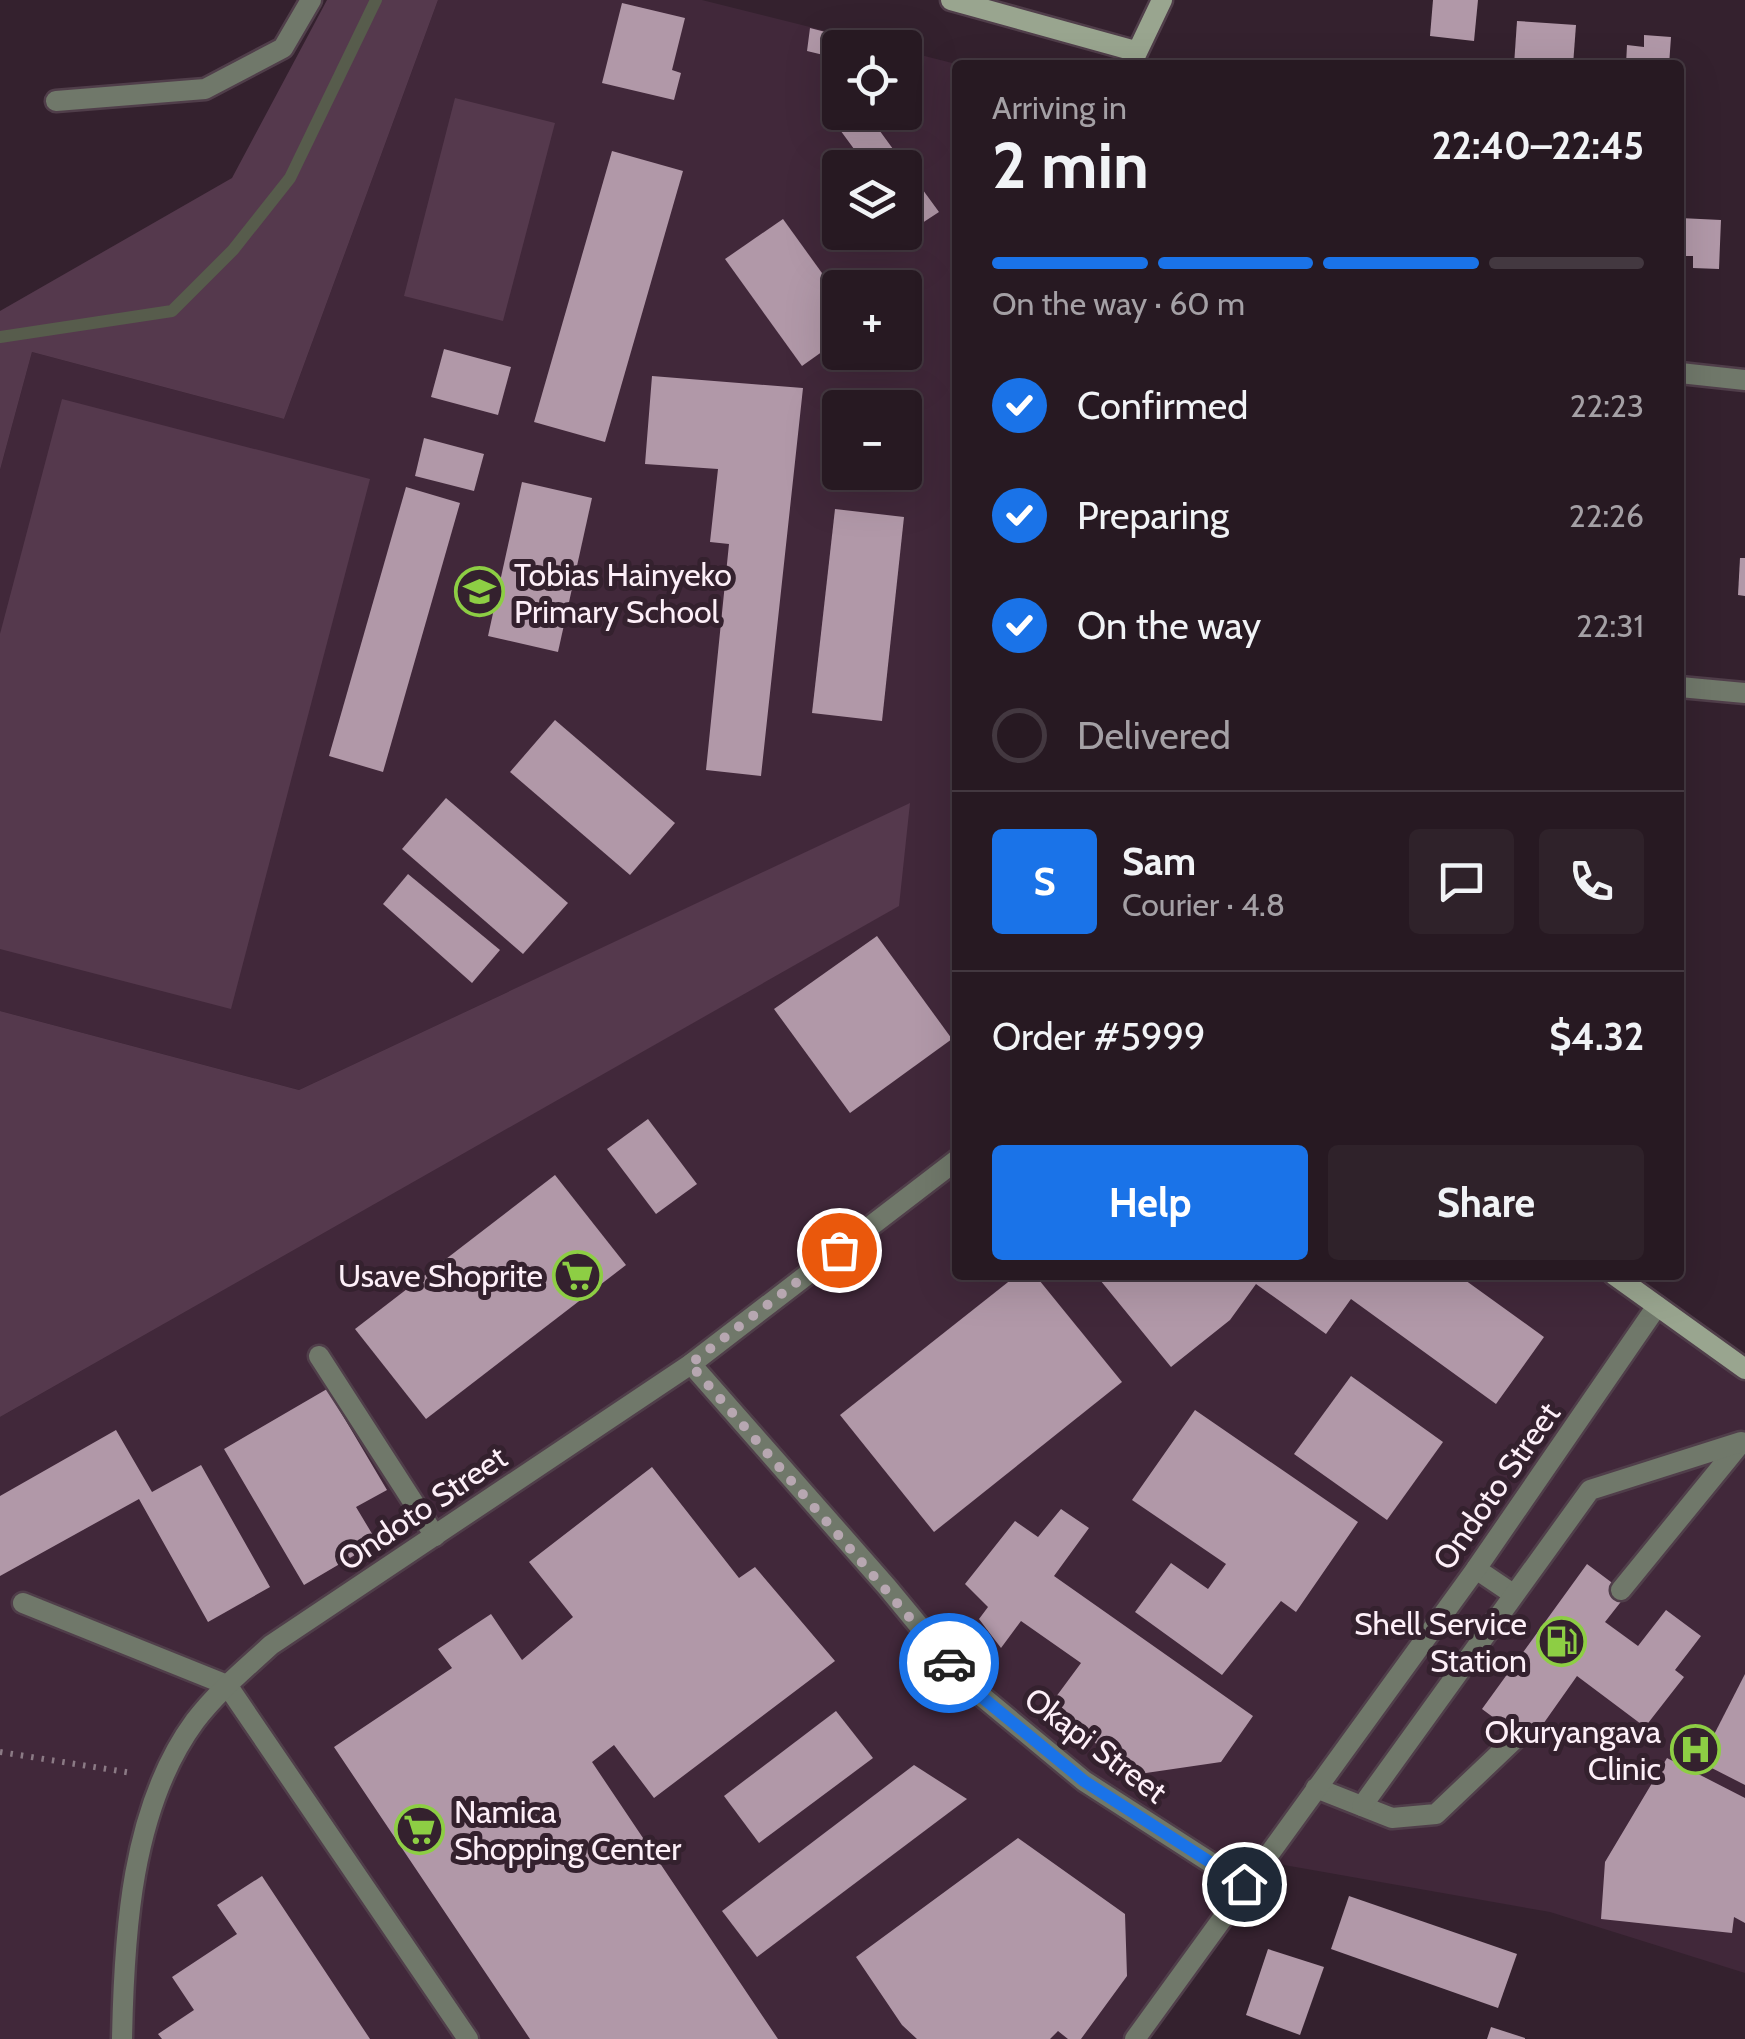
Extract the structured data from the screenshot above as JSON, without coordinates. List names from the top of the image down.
{
  "streets": {
    "street": ["Ondoto Street", "Okapi Street"]
  },
  "crossings": [
    ["Ondoto Street", "Okapi Street"]
  ],
  "places": {
    "school or university": ["Tobias Hainyeko Primary School"],
    "supermarket": ["Usave Shoprite", "Namica Shopping Center"],
    "fuel station": ["Shell Service Station"],
    "hospital": ["Okuryangava Clinic"]
  },
  "page": {
    "map_buttons": ["+", "−"],
    "heading": ["2 min", "Arriving in", "22:40–22:45"],
    "panel": [
      "Sam",
      "Courier · 4.8",
      "Order #5999",
      "$4.32"
    ],
    "bar": "On the way · 60 m",
    "list": [
      ["Confirmed", "22:23"],
      ["Preparing", "22:26"],
      ["On the way", "22:31"],
      "Delivered"
    ],
    "round": "S",
    "buttons": ["Help", "Share"]
  }
}
